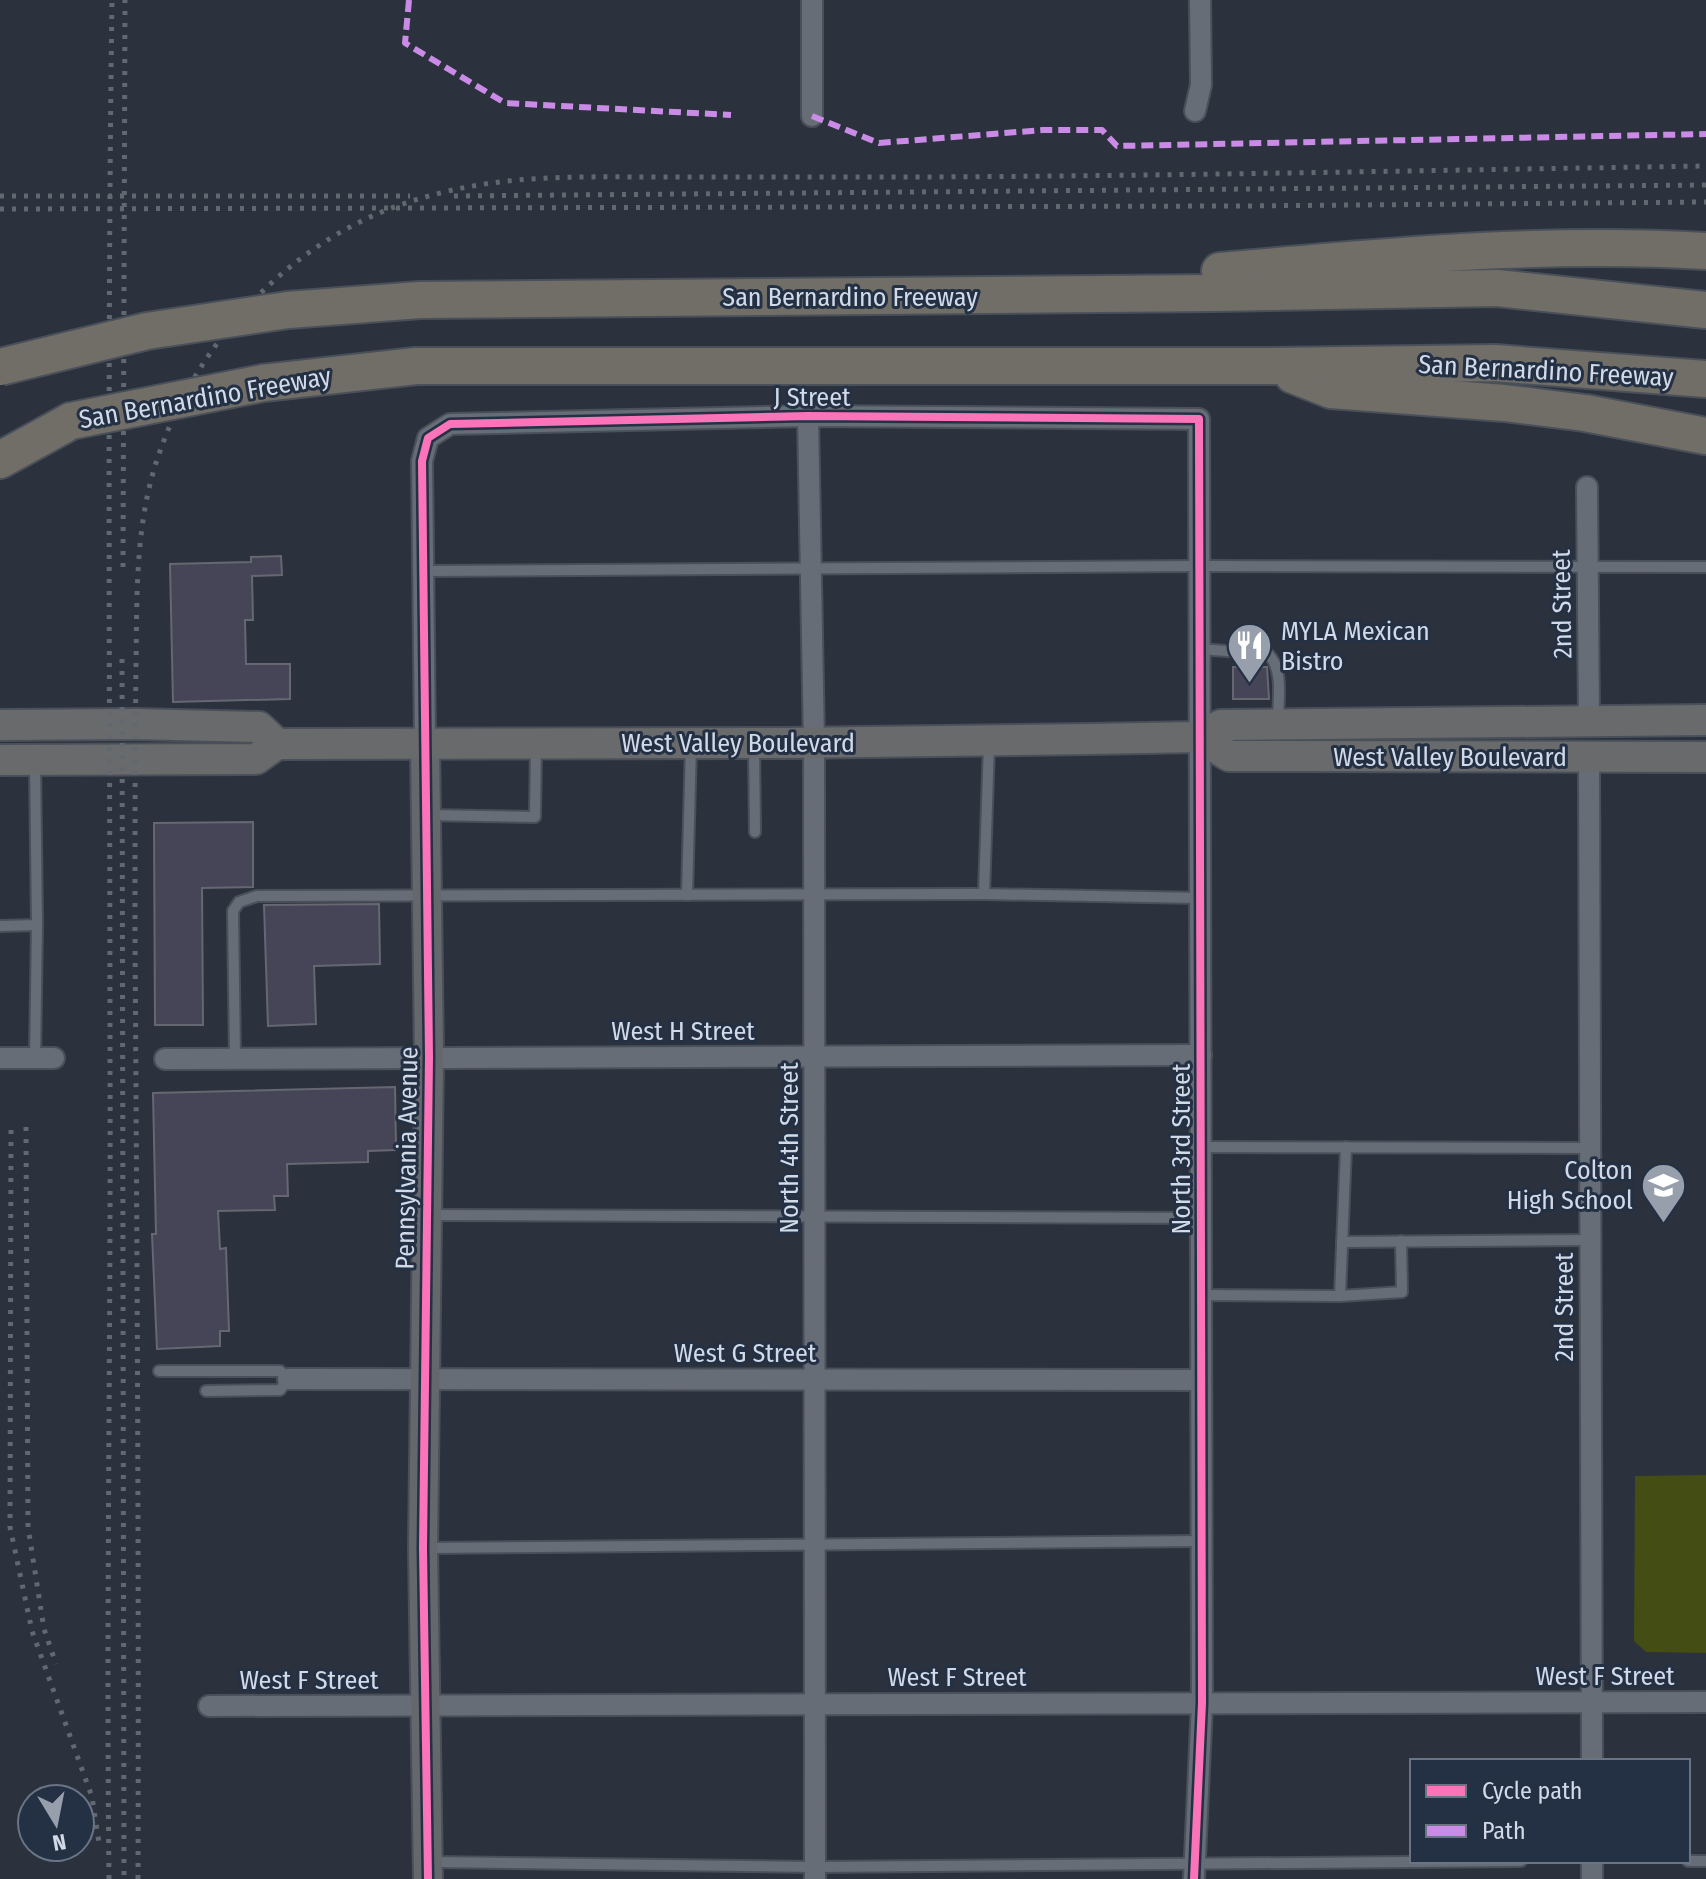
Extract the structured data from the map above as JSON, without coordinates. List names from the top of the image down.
{
  "streets": {
    "highway": ["San Bernardino Freeway"],
    "main road": ["West Valley Boulevard"],
    "street": [
      "J Street",
      "2nd Street",
      "West H Street",
      "North 4th Street",
      "North 3rd Street",
      "Pennsylvania Avenue",
      "West G Street",
      "West F Street"
    ]
  },
  "crossings": [
    ["J Street", "North 4th Street"],
    ["J Street", "North 3rd Street"],
    ["J Street", "Pennsylvania Avenue"],
    ["2nd Street", "West Valley Boulevard"],
    ["2nd Street", "West F Street"],
    ["West Valley Boulevard", "North 4th Street"],
    ["West Valley Boulevard", "North 3rd Street"],
    ["West Valley Boulevard", "Pennsylvania Avenue"],
    ["West H Street", "North 4th Street"],
    ["West H Street", "North 3rd Street"],
    ["West H Street", "Pennsylvania Avenue"],
    ["North 4th Street", "West G Street"],
    ["North 4th Street", "West F Street"],
    ["North 3rd Street", "West G Street"],
    ["North 3rd Street", "West F Street"],
    ["Pennsylvania Avenue", "West G Street"],
    ["Pennsylvania Avenue", "West F Street"]
  ],
  "places": {
    "restaurant": ["MYLA Mexican Bistro"],
    "school or university": ["Colton High School"]
  },
  "legend": ["Cycle path", "Path"],
  "north": "bottom"
}
